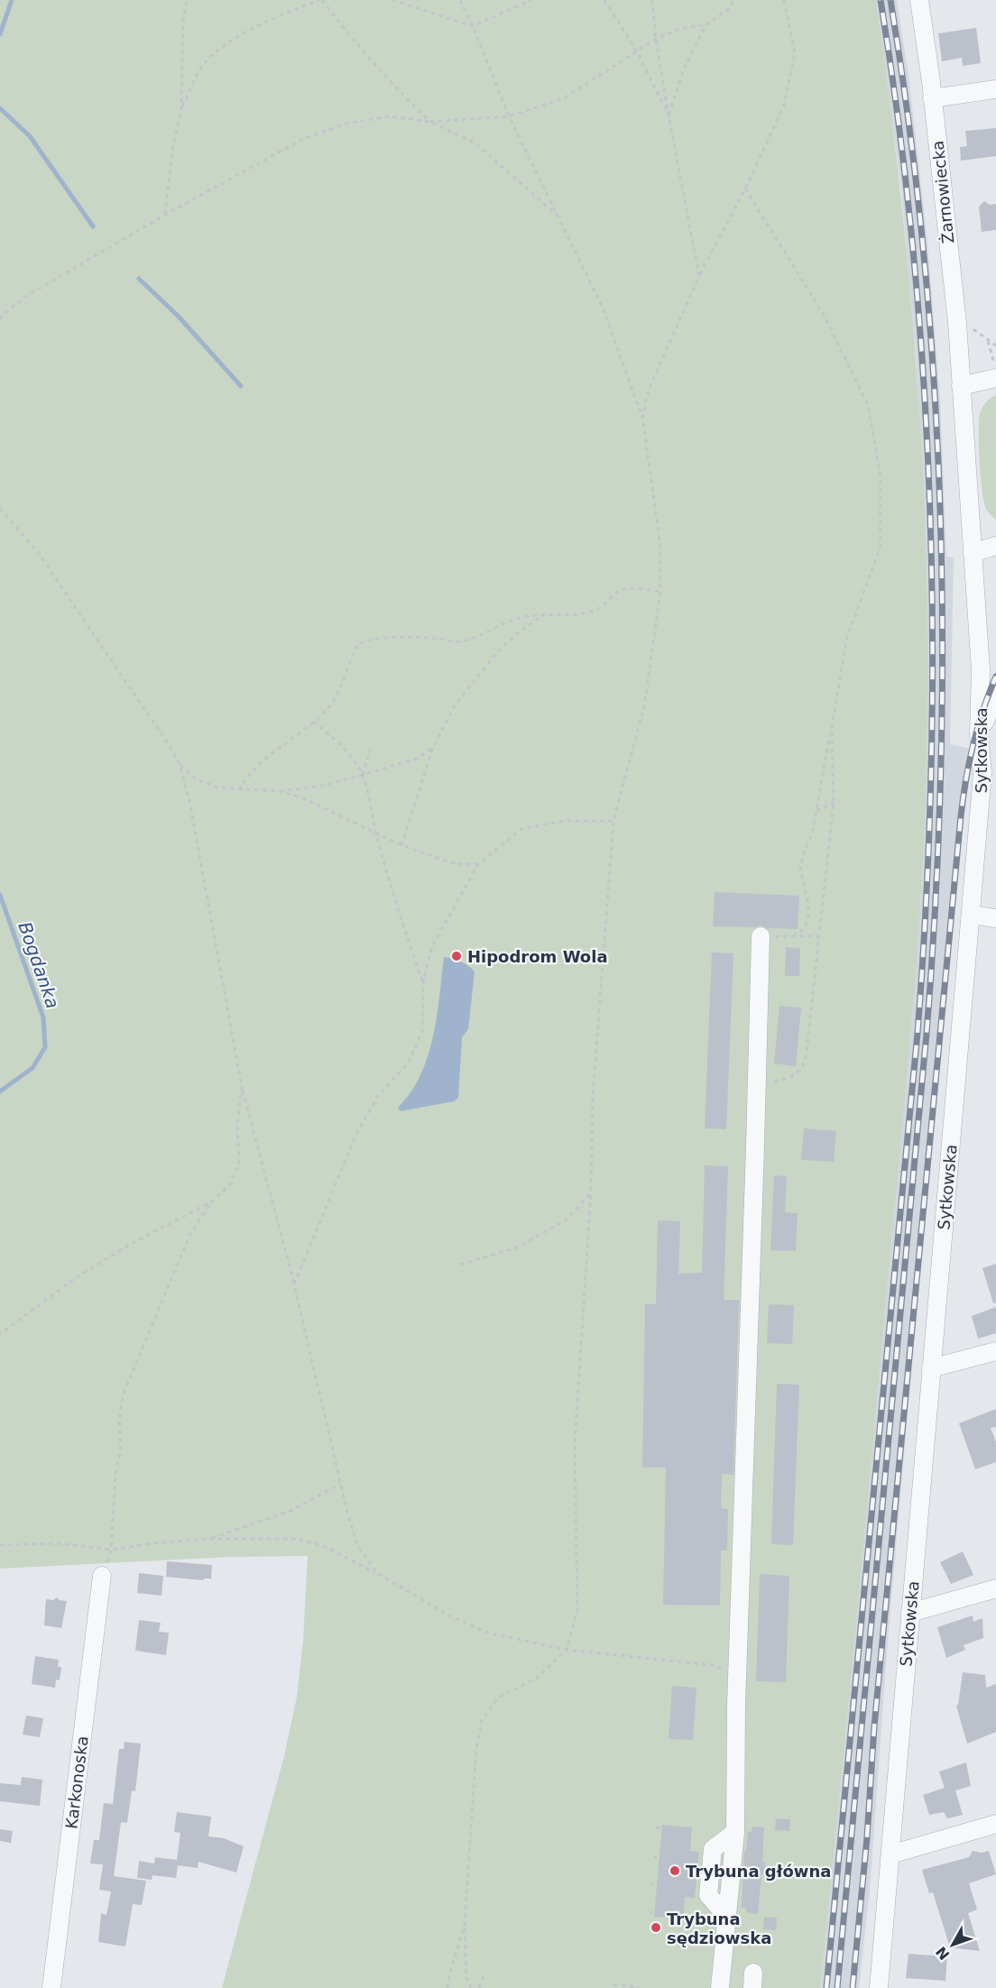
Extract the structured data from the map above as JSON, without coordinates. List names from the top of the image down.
{
  "streets": {
    "street": ["Żarnowiecka", "Sytkowska", "Karkonoska"]
  },
  "crossings": [
    ["Żarnowiecka", "Sytkowska"]
  ],
  "water": ["Bogdanka"],
  "places": ["Hipodrom Wola", "Trybuna główna", "Trybuna sędziowska"],
  "north": "bottom left"
}
